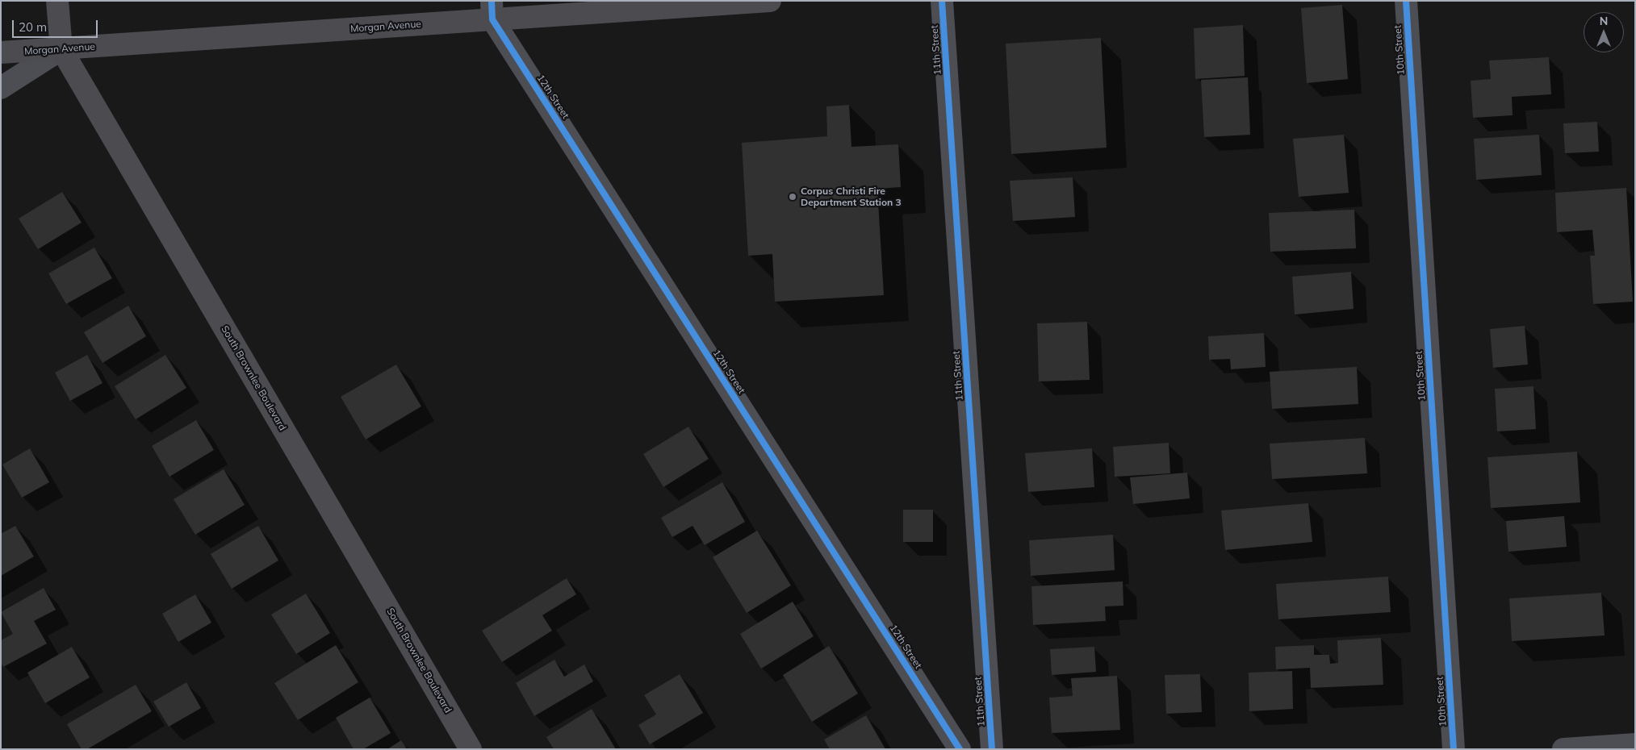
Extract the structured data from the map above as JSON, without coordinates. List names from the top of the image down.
{
  "streets": {
    "main road": ["Morgan Avenue", "South Brownlee Boulevard"],
    "street": ["11th Street", "10th Street", "12th Street"]
  },
  "crossings": [
    ["Morgan Avenue", "12th Street"],
    ["Morgan Avenue", "South Brownlee Boulevard"]
  ],
  "places": ["Corpus Christi Fire Department Station 3"],
  "scale_bar": "20 m",
  "north": "top"
}
